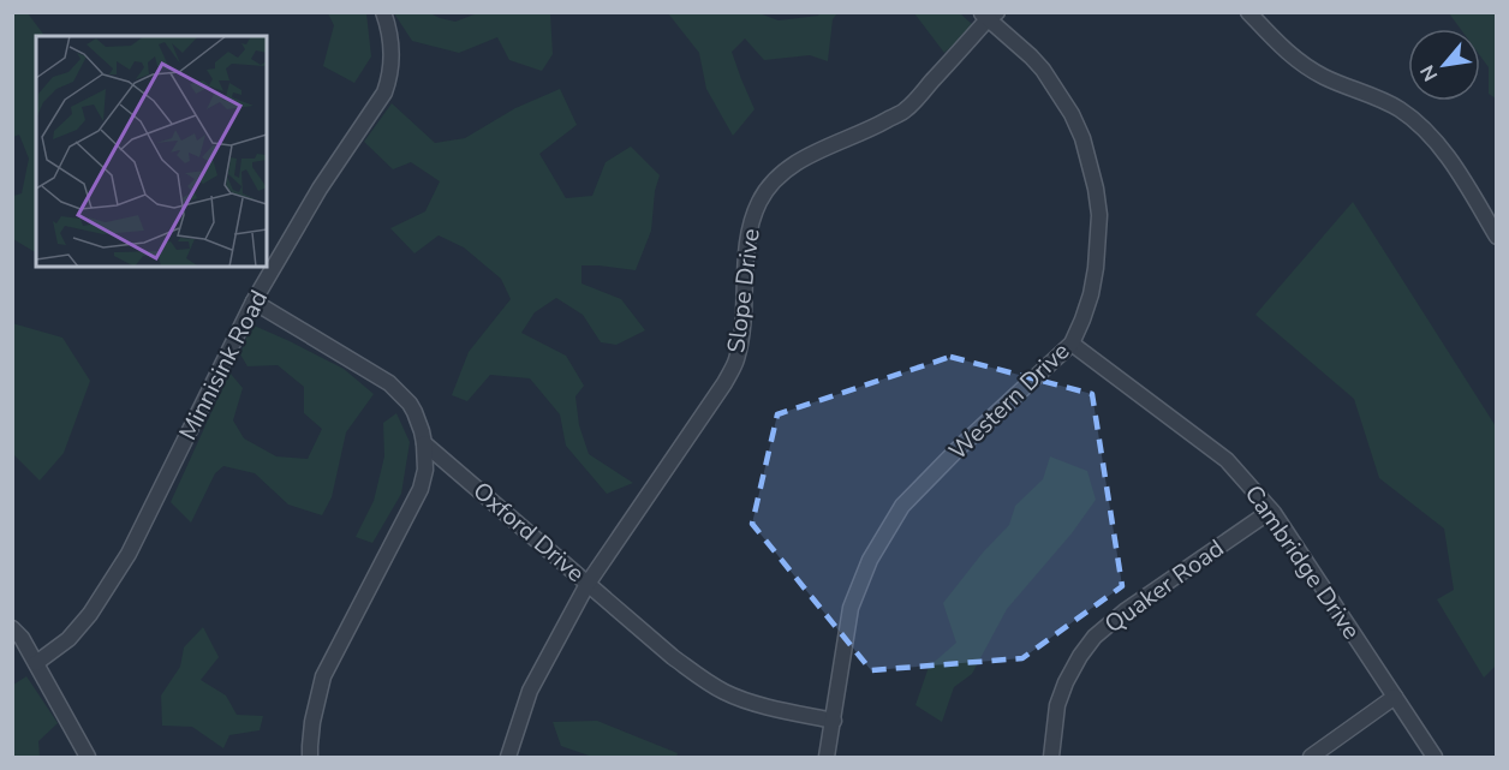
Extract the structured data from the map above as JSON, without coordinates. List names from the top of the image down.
{
  "streets": {
    "street": [
      "Slope Drive",
      "Minnisink Road",
      "Western Drive",
      "Oxford Drive",
      "Cambridge Drive",
      "Quaker Road"
    ]
  },
  "crossings": [
    ["Slope Drive", "Western Drive"],
    ["Slope Drive", "Oxford Drive"],
    ["Minnisink Road", "Oxford Drive"],
    ["Western Drive", "Oxford Drive"],
    ["Western Drive", "Cambridge Drive"],
    ["Cambridge Drive", "Quaker Road"]
  ],
  "north": "bottom left"
}
